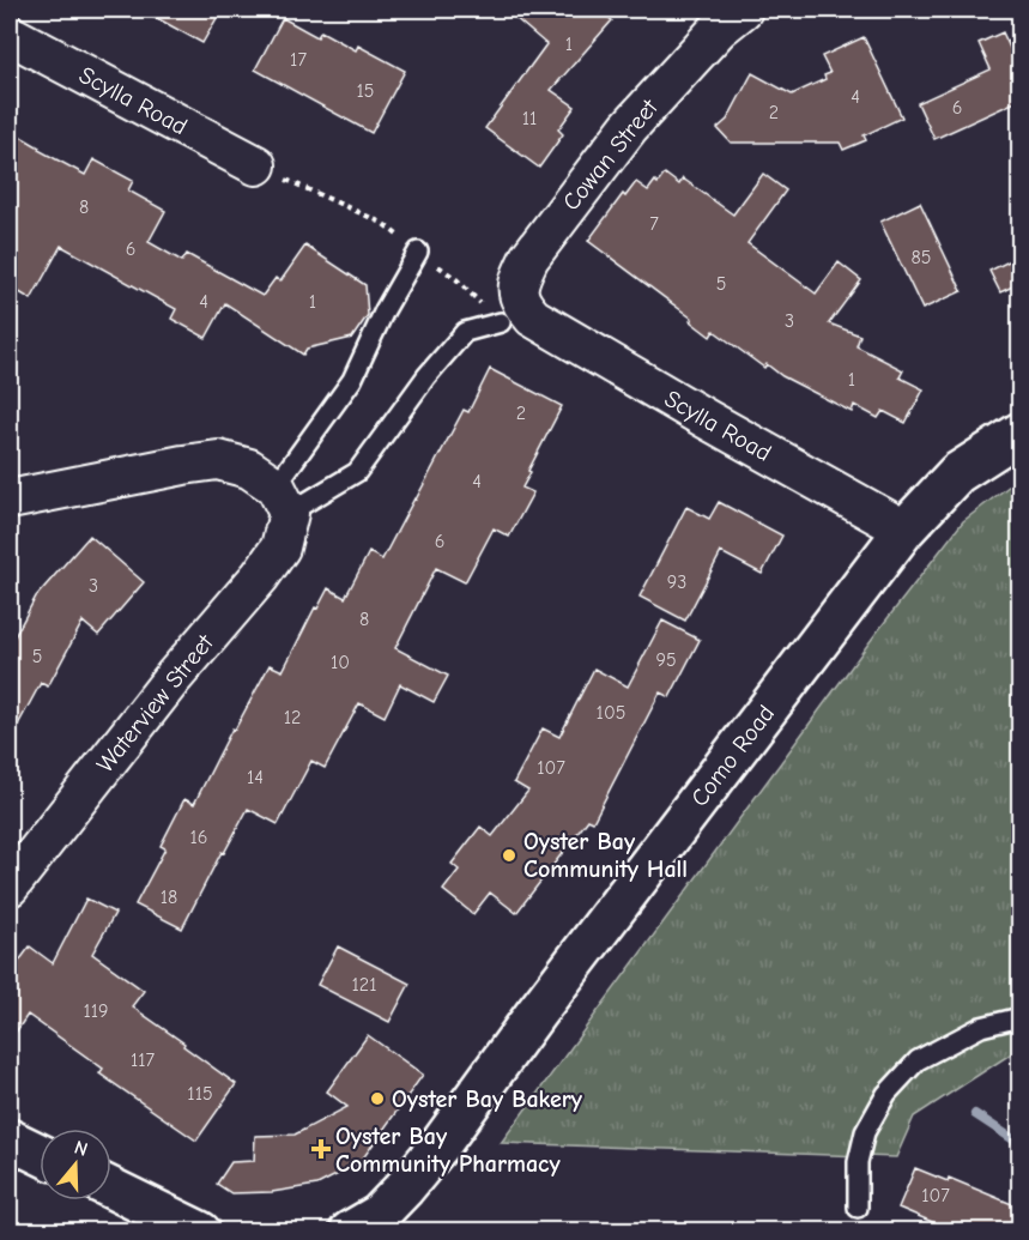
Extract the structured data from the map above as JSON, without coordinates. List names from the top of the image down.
{
  "streets": {
    "street": [
      "Scylla Road",
      "Cowan Street",
      "Waterview Street",
      "Como Road"
    ]
  },
  "crossings": [
    ["Scylla Road", "Cowan Street"],
    ["Scylla Road", "Como Road"]
  ],
  "places": {
    "other": ["Oyster Bay Community Hall", "Oyster Bay Bakery"],
    "health": ["Oyster Bay Community Pharmacy"]
  },
  "house_numbers": [
    "1",
    "17",
    "15",
    "4",
    "6",
    "2",
    "11",
    "8",
    "7",
    "6",
    "85",
    "5",
    "4",
    "1",
    "3",
    "1",
    "2",
    "4",
    "6",
    "93",
    "3",
    "8",
    "5",
    "95",
    "10",
    "105",
    "12",
    "107",
    "14",
    "16",
    "18",
    "121",
    "119",
    "117",
    "115",
    "107"
  ],
  "north": "top"
}
